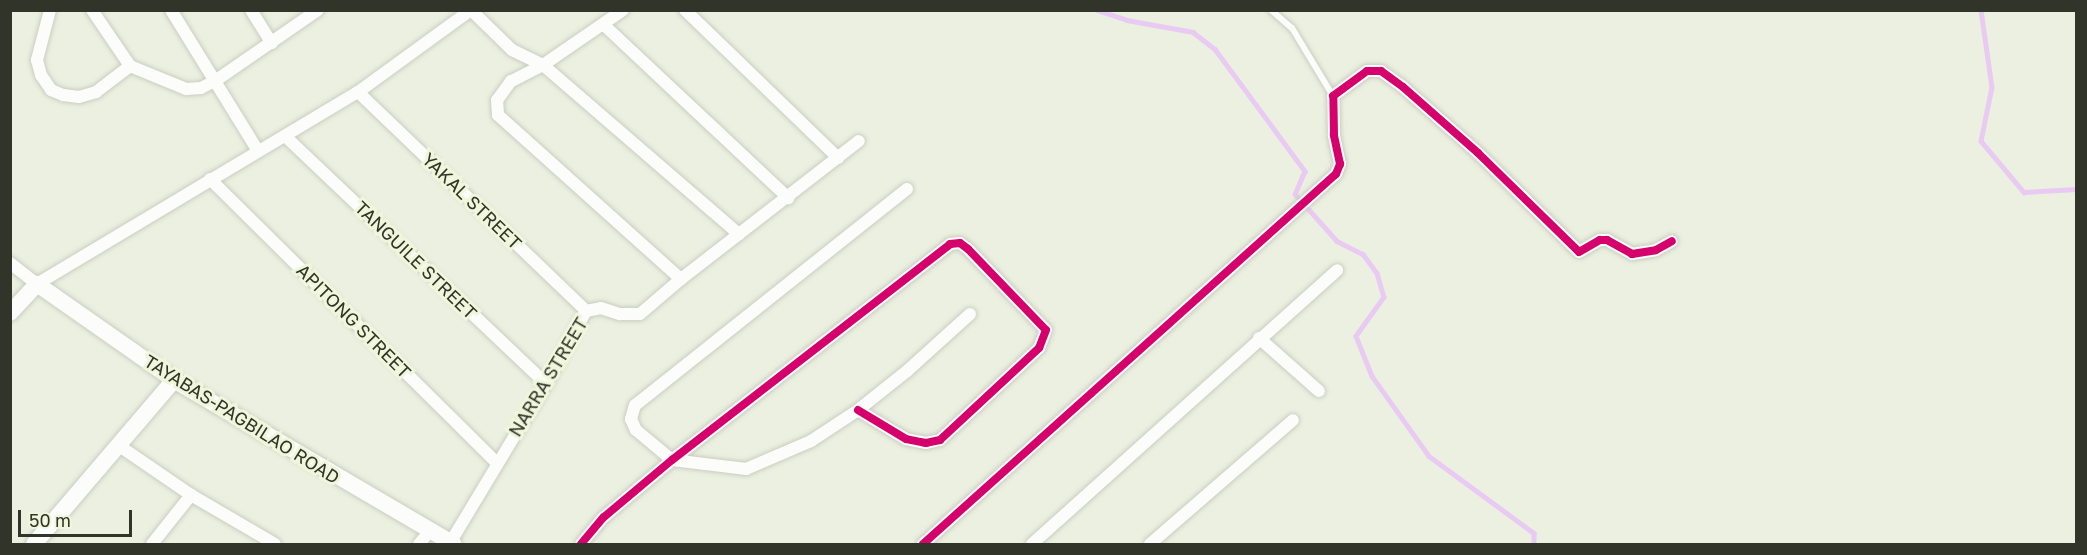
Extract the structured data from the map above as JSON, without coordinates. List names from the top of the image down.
{
  "streets": {
    "main road": ["TAYABAS-PAGBILAO ROAD"],
    "street": [
      "YAKAL STREET",
      "TANGUILE STREET",
      "APITONG STREET",
      "NARRA STREET"
    ]
  },
  "crossings": [
    ["YAKAL STREET", "NARRA STREET"],
    ["TANGUILE STREET", "NARRA STREET"],
    ["APITONG STREET", "NARRA STREET"],
    ["NARRA STREET", "TAYABAS-PAGBILAO ROAD"]
  ],
  "scale_bar": "50 m"
}
